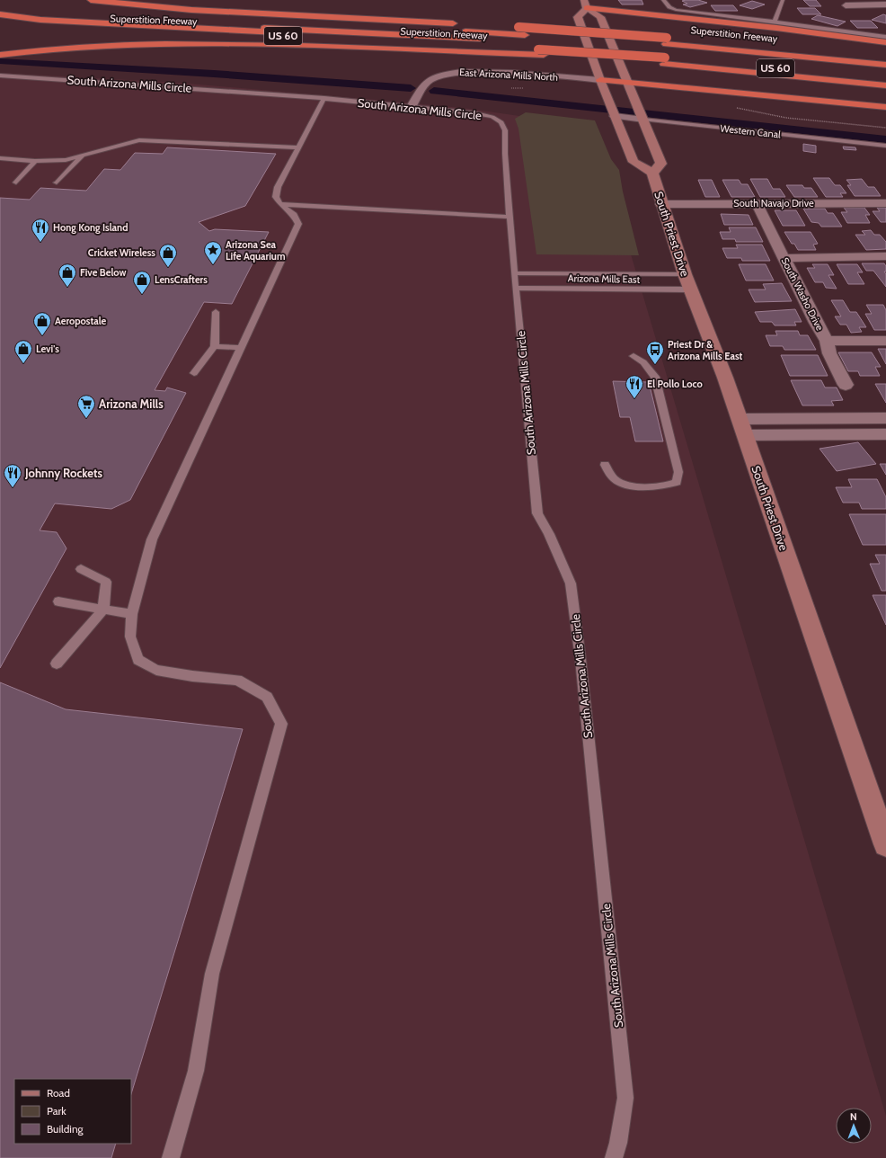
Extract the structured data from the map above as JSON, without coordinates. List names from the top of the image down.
{
  "streets": {
    "highway": ["Superstition Freeway", "US 60"],
    "main road": ["South Priest Drive"],
    "street": [
      "East Arizona Mills North",
      "Western Canal",
      "South Navajo Drive",
      "South Washo Drive"
    ],
    "lane": ["South Arizona Mills Circle", "Arizona Mills East"]
  },
  "crossings": [
    ["Superstition Freeway", "US 60"],
    ["East Arizona Mills North", "South Arizona Mills Circle"],
    ["South Arizona Mills Circle", "Arizona Mills East"],
    ["South Navajo Drive", "South Priest Drive"],
    ["South Navajo Drive", "South Washo Drive"],
    ["South Priest Drive", "Arizona Mills East"]
  ],
  "places": {
    "restaurant": ["Hong Kong Island", "El Pollo Loco", "Johnny Rockets"],
    "place": ["Arizona Sea Life Aquarium"],
    "shop": [
      "Cricket Wireless",
      "Five Below",
      "LensCrafters",
      "Aeropostale",
      "Levi's"
    ],
    "bus stop": ["Priest Dr & Arizona Mills East"],
    "supermarket": ["Arizona Mills"]
  },
  "legend": ["Road", "Park", "Building"],
  "north": "top"
}
